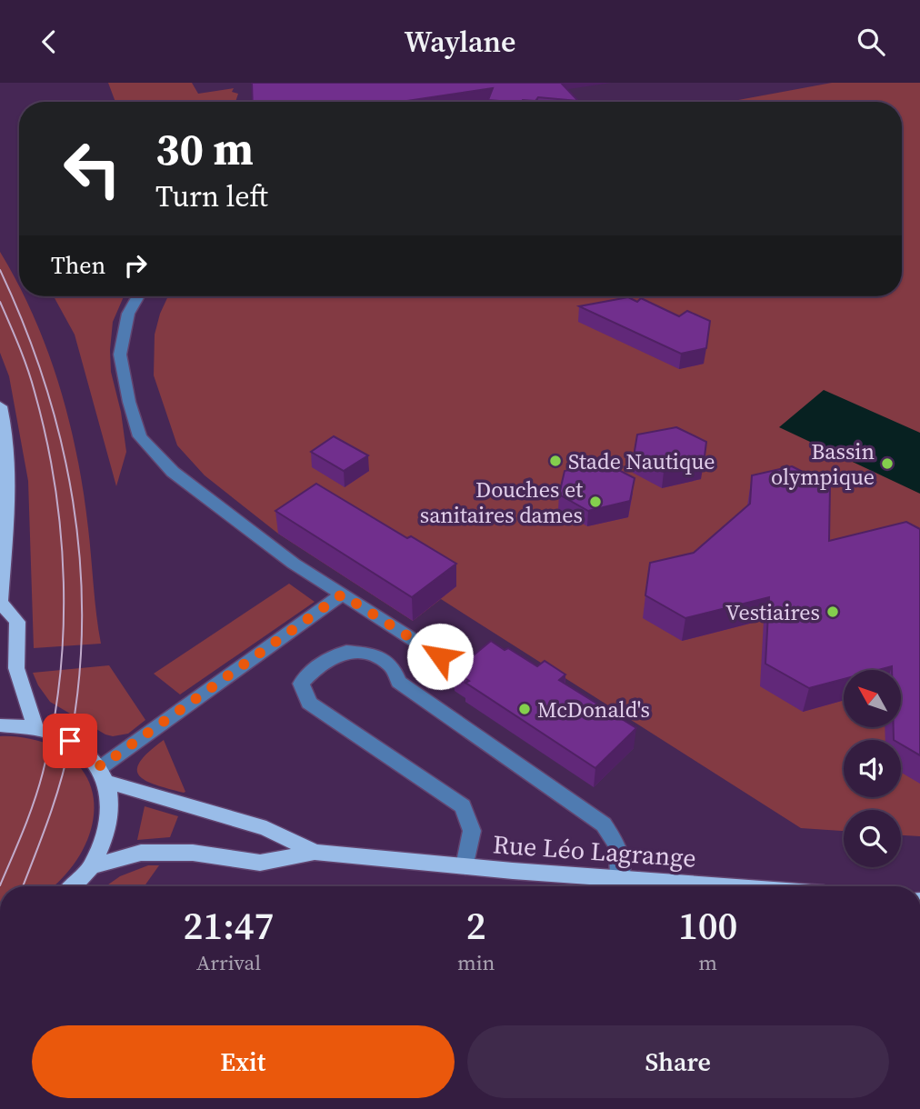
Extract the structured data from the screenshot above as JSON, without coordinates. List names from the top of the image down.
{
  "streets": {
    "main road": ["Rue Léo Lagrange"]
  },
  "places": [
    "Stade Nautique",
    "Bassin olympique",
    "Douches et sanitaires dames",
    "Vestiaires",
    "McDonald's"
  ],
  "north": "top left",
  "page": {
    "header": "Waylane",
    "turn": ["30 m", "Turn left"],
    "then": "Then",
    "eta": [
      "21:47",
      "Arrival",
      "2",
      "min",
      "100",
      "m"
    ],
    "buttons": ["Exit", "Share"]
  }
}
